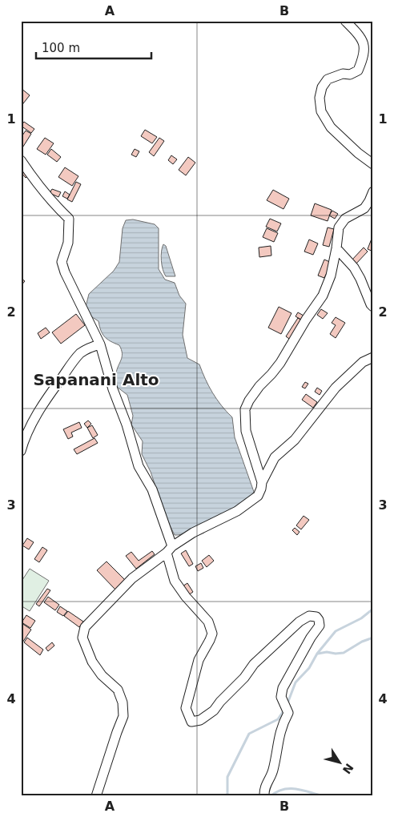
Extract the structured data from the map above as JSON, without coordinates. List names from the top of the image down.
{
  "districts": ["Sapanani Alto"],
  "scale_bar": "100 m",
  "north": "bottom right",
  "grid": {
    "columns": ["A", "B"],
    "rows": [
      "1",
      "2",
      "3",
      "4"
    ]
  }
}
